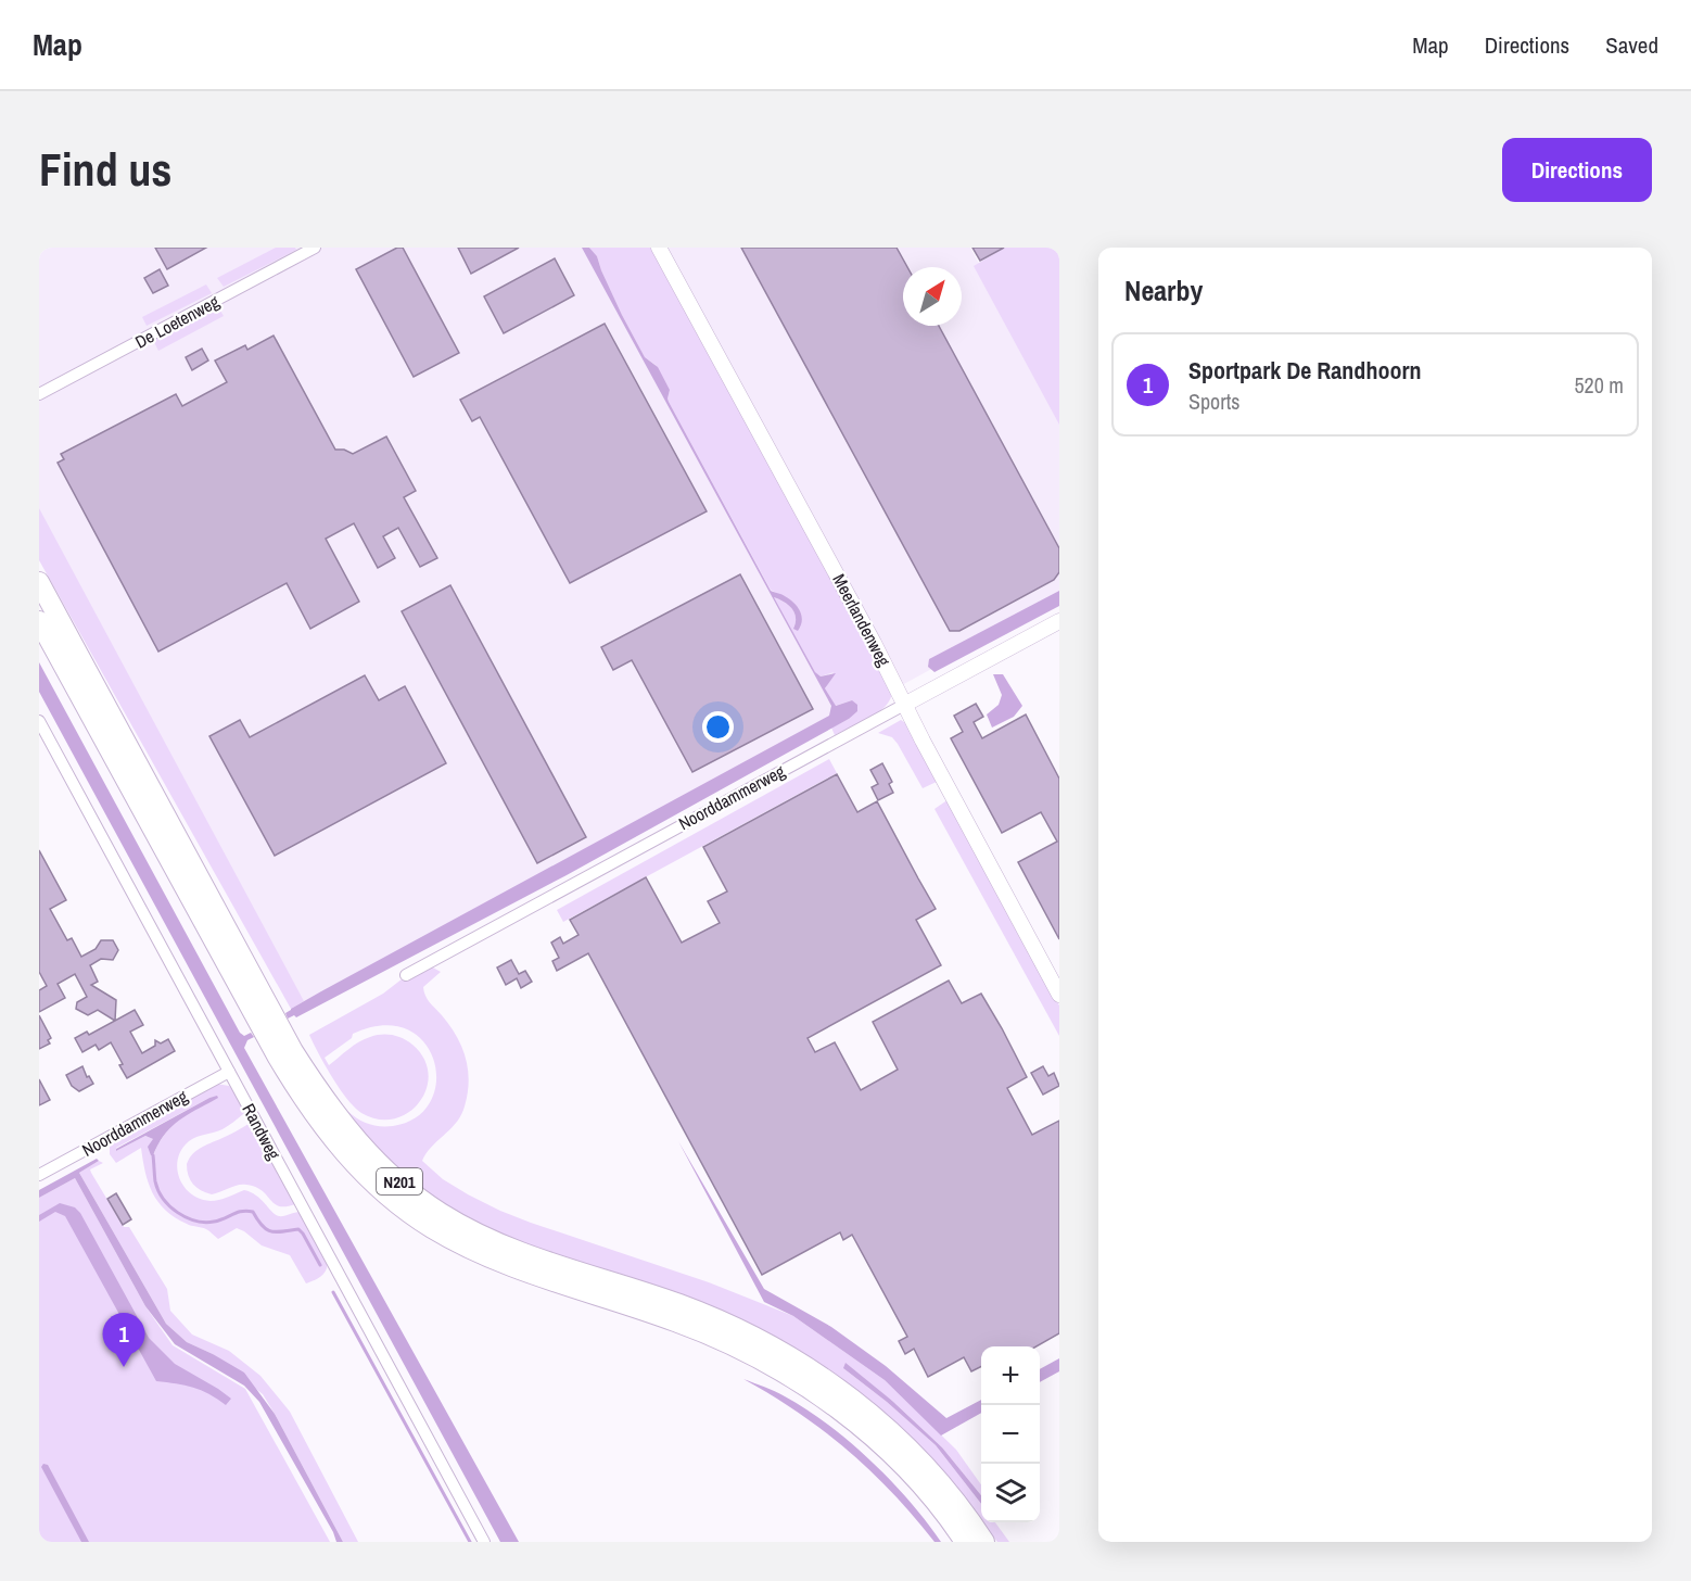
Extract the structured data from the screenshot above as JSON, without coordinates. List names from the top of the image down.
{
  "streets": {
    "highway": ["N201"],
    "street": [
      "De Loetenweg",
      "Meerlandenweg",
      "Noorddammerweg",
      "Randweg"
    ]
  },
  "crossings": [
    ["Meerlandenweg", "Noorddammerweg"],
    ["Noorddammerweg", "Randweg"]
  ],
  "north": "top right",
  "page": {
    "header": "Map",
    "nav": ["Map", "Directions", "Saved"],
    "buttons": "Directions",
    "title": "Find us",
    "heading": "Nearby",
    "list": [
      {
        "mark": "1",
        "name": "Sportpark De Randhoorn",
        "note": "Sports",
        "value": "520 m"
      }
    ],
    "pins": "1",
    "map_buttons": ["+", "−"]
  }
}
